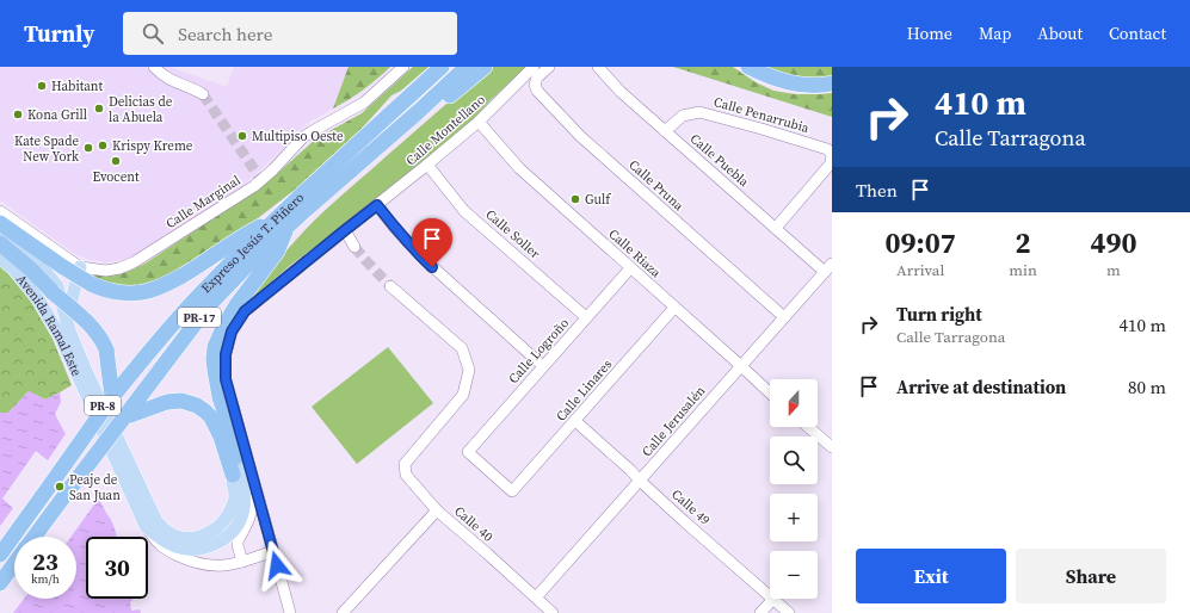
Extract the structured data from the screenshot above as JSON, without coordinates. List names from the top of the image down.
{
  "streets": {
    "highway": ["Expreso Jesús T. Piñero", "PR-17"],
    "main road": ["Avenida Ramal Este", "PR-8"],
    "street": [
      "Calle Penarrubia",
      "Calle Montellano",
      "Calle Puebla",
      "Calle Pruna",
      "Calle Marginal",
      "Calle Soller",
      "Calle Riaza",
      "Calle Logroño",
      "Calle Linares",
      "Calle Jerusalén",
      "Calle 49",
      "Calle 40"
    ]
  },
  "crossings": [
    ["Calle Penarrubia", "Calle Puebla"],
    ["Calle Montellano", "Calle Soller"],
    ["Calle Montellano", "Calle Riaza"],
    ["Calle Puebla", "Calle Jerusalén"],
    ["Calle Pruna", "Calle Jerusalén"],
    ["Calle Soller", "Calle Logroño"],
    ["Calle Riaza", "Calle Logroño"],
    ["Calle Riaza", "Calle Linares"],
    ["Calle Riaza", "Calle Jerusalén"],
    ["Calle Logroño", "Calle Linares"],
    ["Calle Linares", "Calle 49"],
    ["Calle Jerusalén", "Calle 49"],
    ["Calle Jerusalén", "Calle 40"]
  ],
  "places": [
    "Habitant",
    "Delicias de la Abuela",
    "Kona Grill",
    "Multipiso Oeste",
    "Krispy Kreme",
    "Kate Spade New York",
    "Evocent",
    "Gulf",
    "Peaje de San Juan"
  ],
  "north": "bottom",
  "page": {
    "header": "Turnly",
    "search": "Search here",
    "nav": [
      "Home",
      "Map",
      "About",
      "Contact"
    ],
    "turn": ["410 m", "Calle Tarragona"],
    "then": "Then",
    "eta": [
      "09:07",
      "Arrival",
      "2",
      "min",
      "490",
      "m"
    ],
    "list": [
      {
        "name": "Turn right",
        "note": "Calle Tarragona",
        "value": "410 m"
      },
      {
        "name": "Arrive at destination",
        "value": "80 m"
      }
    ],
    "map_buttons": ["+", "−"],
    "speed": "23 km/h",
    "limit": "30",
    "buttons": ["Exit", "Share"]
  }
}
